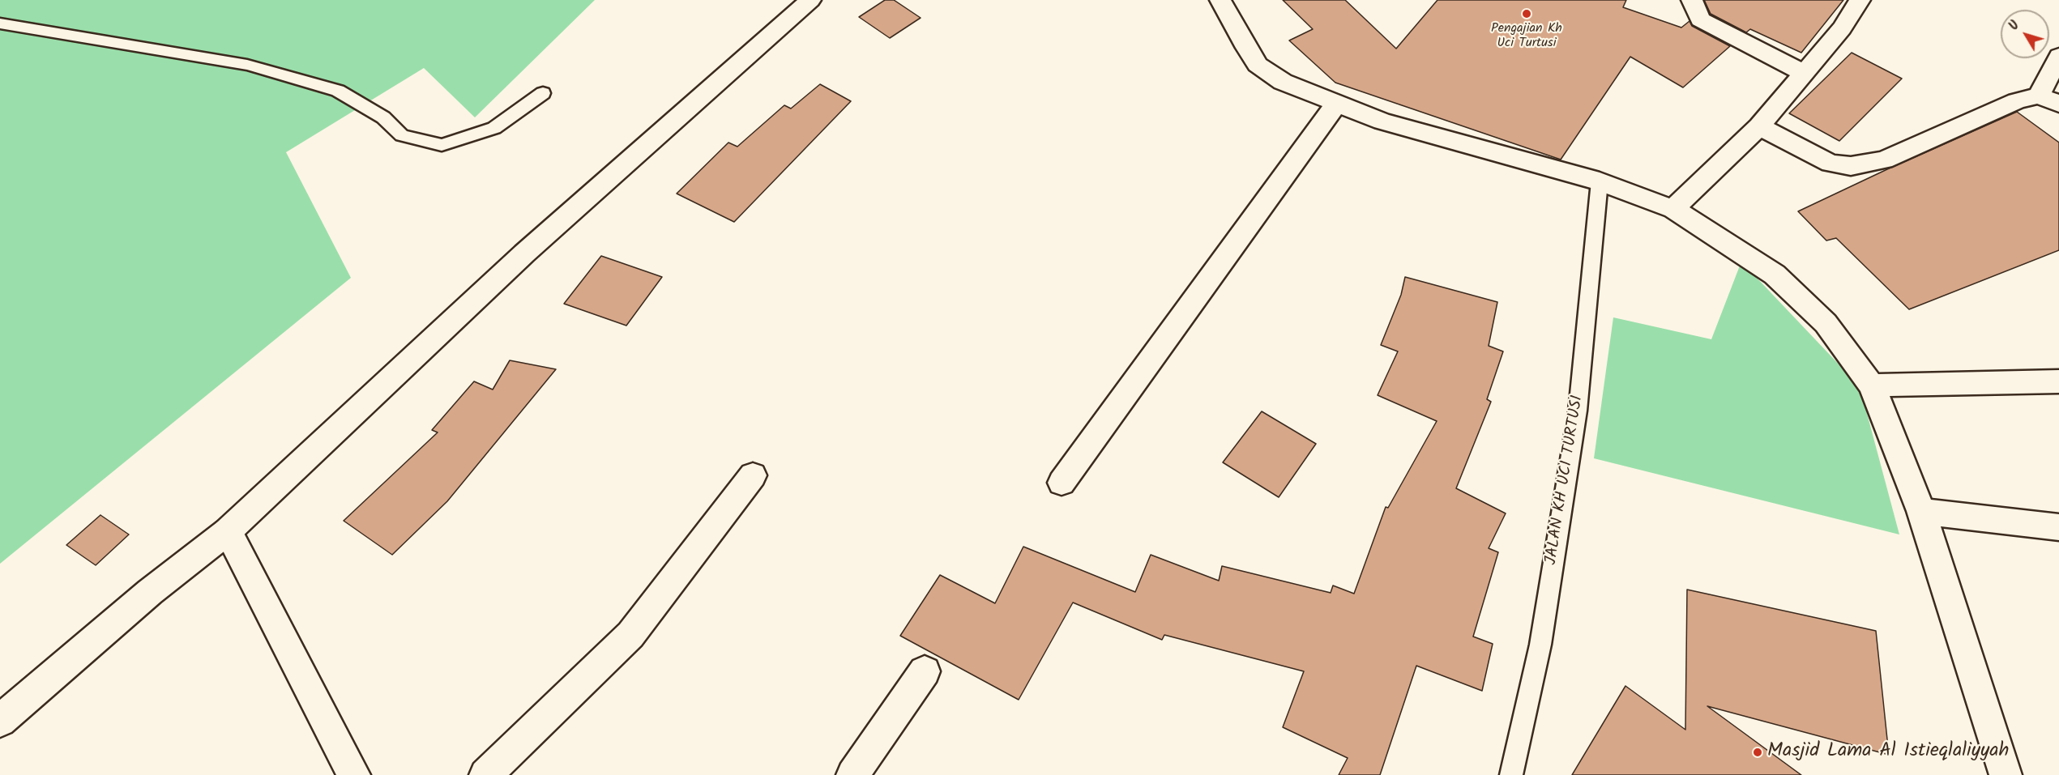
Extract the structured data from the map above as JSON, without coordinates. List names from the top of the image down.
{
  "streets": {
    "lane": ["JALAN KH UCI TURTUSI"]
  },
  "places": ["Pengajian Kh Uci Turtusi", "Masjid Lama Al Istieqlaliyyah"],
  "north": "top left"
}
